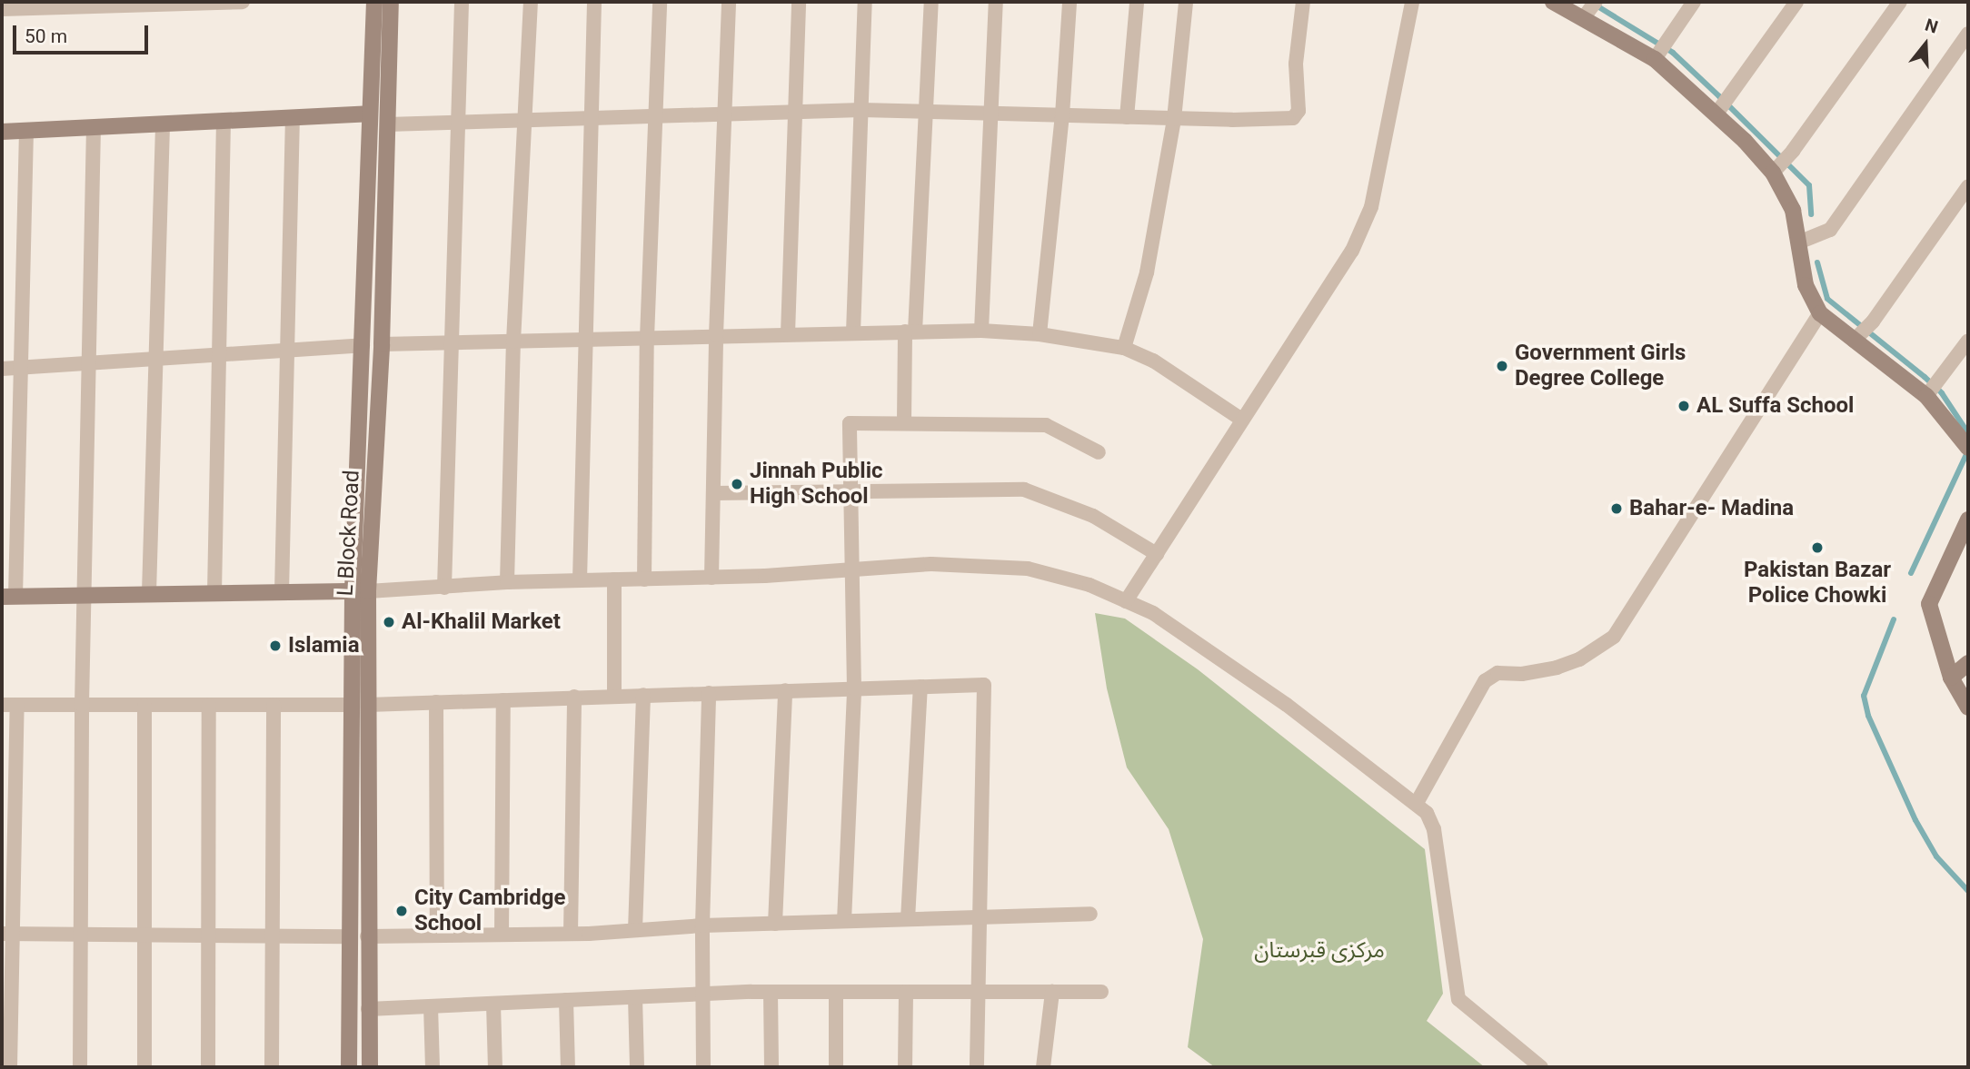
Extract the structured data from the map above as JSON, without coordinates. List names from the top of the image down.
{
  "streets": {
    "main road": ["L Block Road"]
  },
  "parks": ["مرکزی قبرستان"],
  "places": [
    "Government Girls Degree College",
    "AL Suffa School",
    "Jinnah Public High School",
    "Bahar-e- Madina",
    "Pakistan Bazar Police Chowki",
    "Al-Khalil Market",
    "Islamia",
    "City Cambridge School"
  ],
  "scale_bar": "50 m",
  "north": "top"
}
